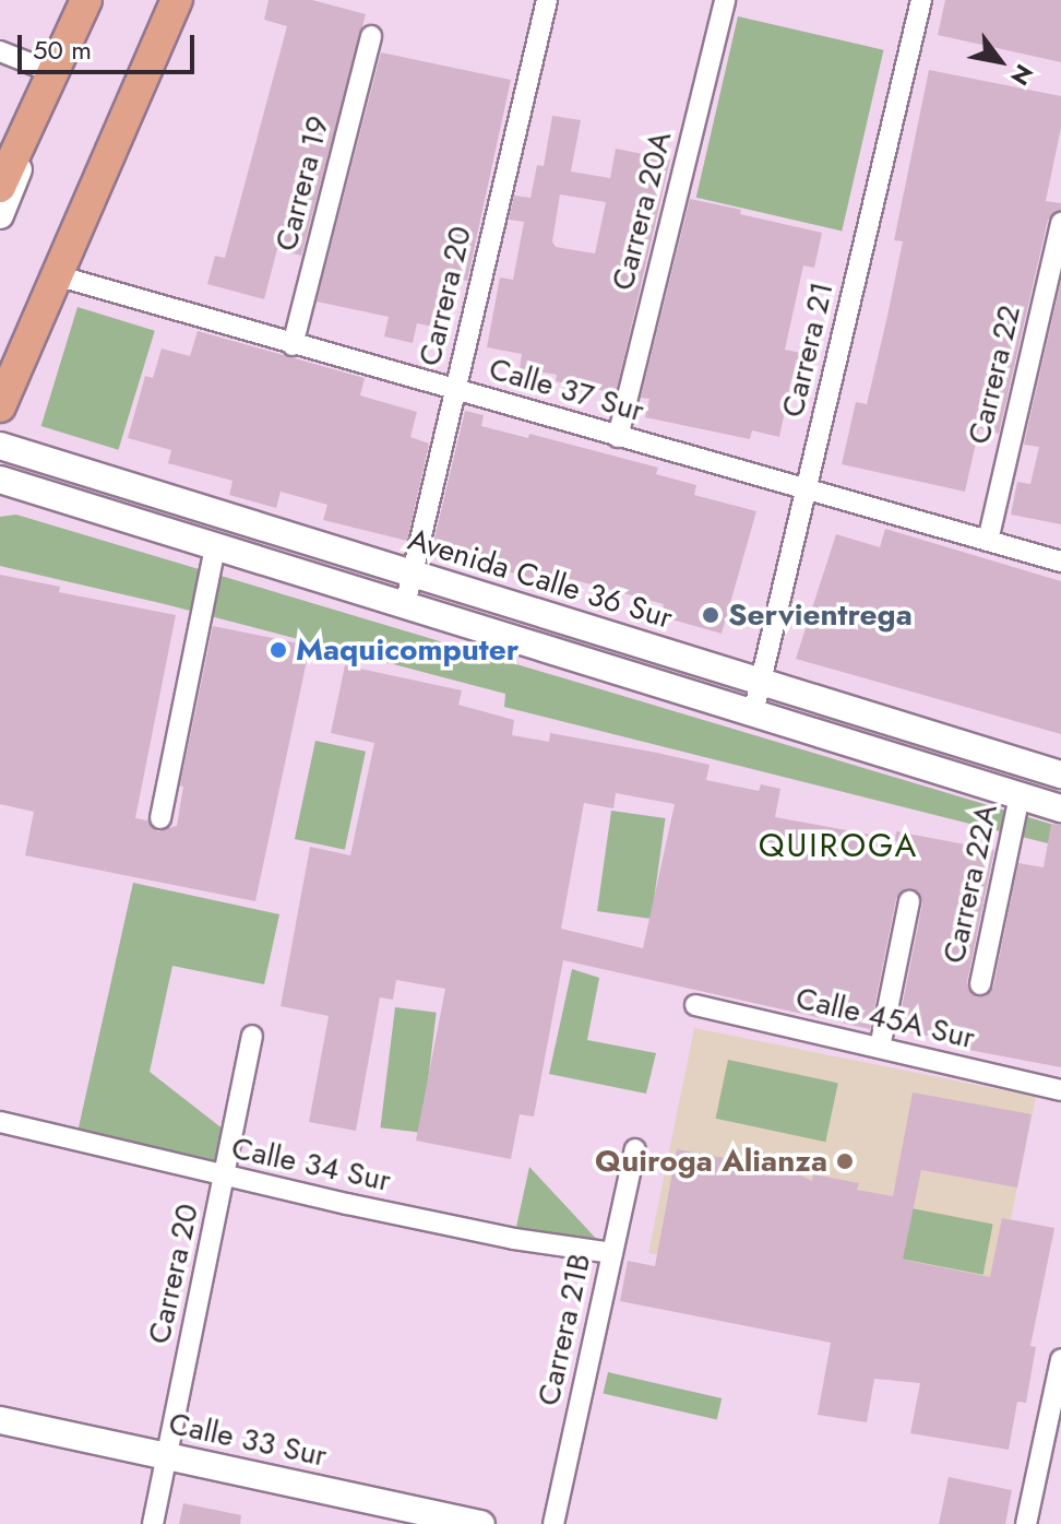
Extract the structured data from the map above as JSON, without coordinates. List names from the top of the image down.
{
  "streets": {
    "main road": ["Avenida Calle 36 Sur", "Calle 33 Sur"],
    "street": [
      "Carrera 19",
      "Carrera 20A",
      "Carrera 20",
      "Carrera 21",
      "Carrera 22",
      "Calle 37 Sur",
      "Carrera 22A",
      "Calle 45A Sur",
      "Calle 34 Sur",
      "Carrera 21B"
    ]
  },
  "crossings": [
    ["Carrera 19", "Calle 37 Sur"],
    ["Carrera 20A", "Calle 37 Sur"],
    ["Carrera 20", "Calle 37 Sur"],
    ["Carrera 20", "Avenida Calle 36 Sur"],
    ["Carrera 20", "Calle 34 Sur"],
    ["Carrera 20", "Calle 33 Sur"],
    ["Carrera 21", "Calle 37 Sur"],
    ["Carrera 21", "Avenida Calle 36 Sur"],
    ["Carrera 22", "Calle 37 Sur"],
    ["Calle 34 Sur", "Carrera 21B"]
  ],
  "districts": ["QUIROGA"],
  "places": ["Servientrega", "Maquicomputer", "Quiroga Alianza"],
  "scale_bar": "50 m",
  "north": "bottom right"
}
